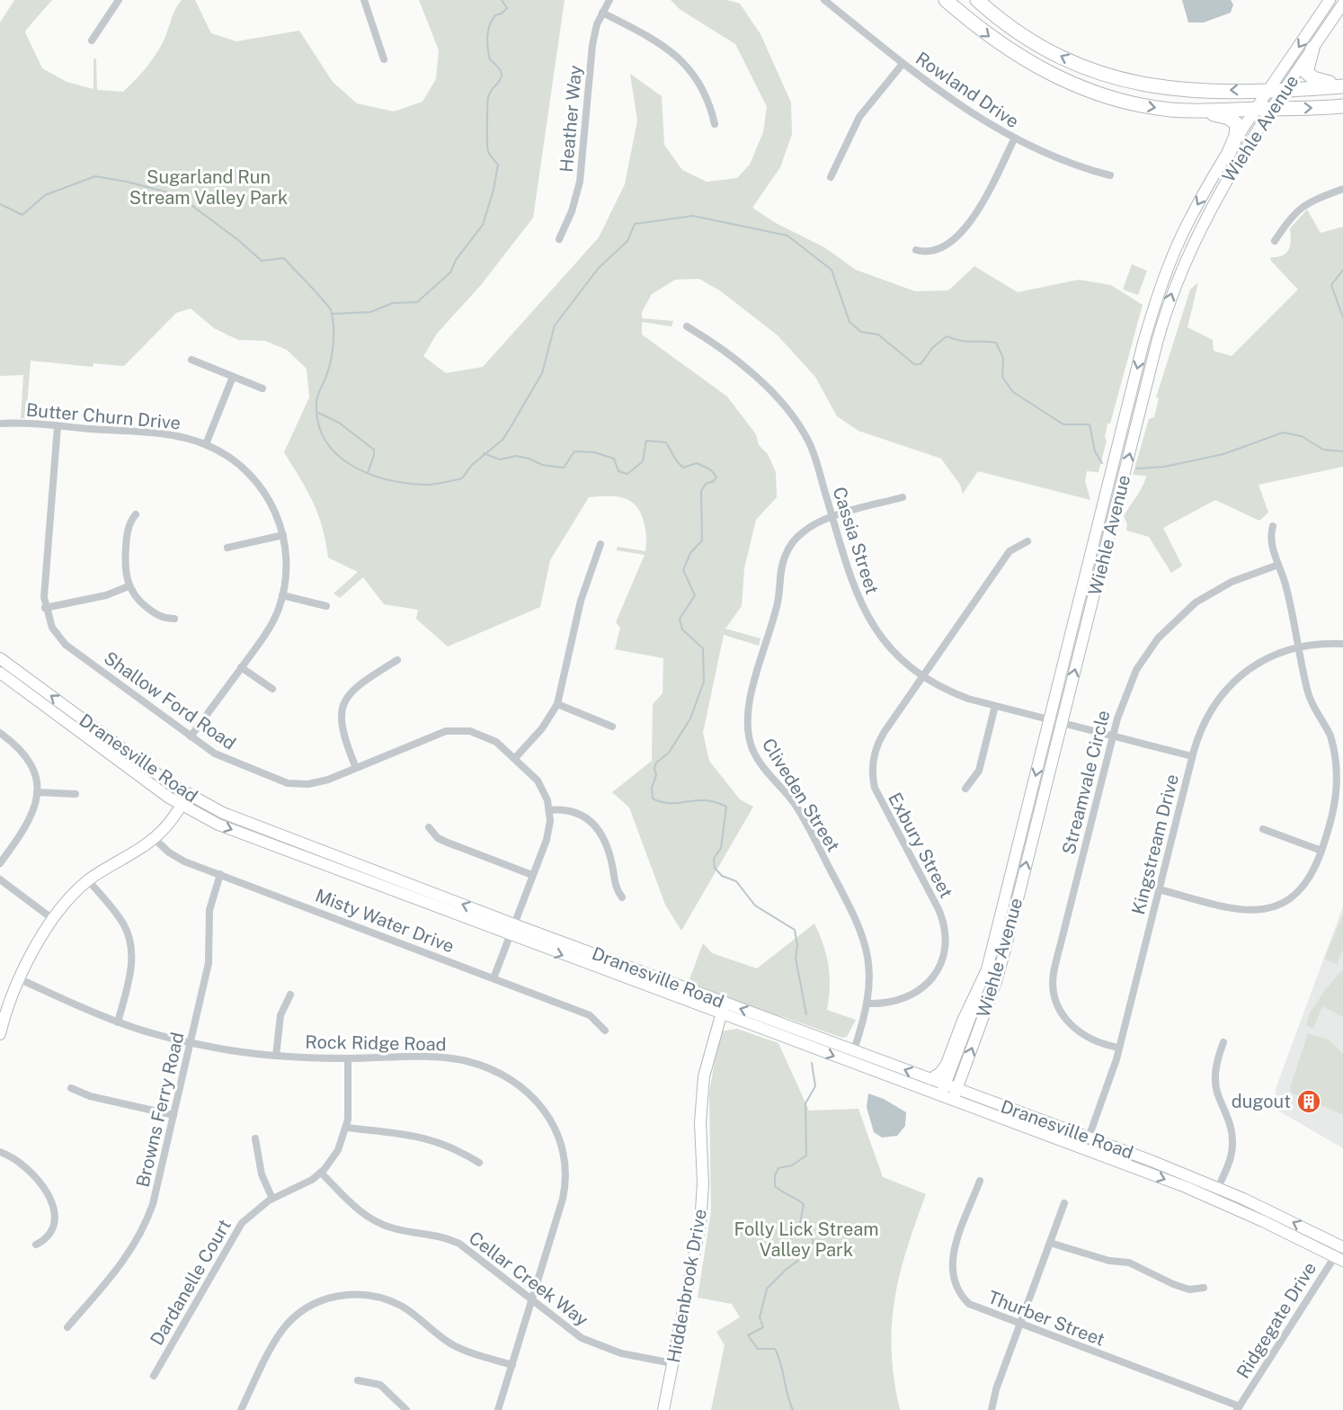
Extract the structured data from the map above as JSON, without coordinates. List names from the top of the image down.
{
  "streets": {
    "main road": ["Wiehle Avenue", "Dranesville Road", "Hiddenbrook Drive"],
    "street": [
      "Rowland Drive",
      "Heather Way",
      "Butter Churn Drive",
      "Cassia Street",
      "Shallow Ford Road",
      "Streamvale Circle",
      "Cliveden Street",
      "Kingstream Drive",
      "Exbury Street",
      "Misty Water Drive",
      "Rock Ridge Road",
      "Browns Ferry Road",
      "Cellar Creek Way",
      "Dardanelle Court",
      "Thurber Street",
      "Ridgegate Drive"
    ]
  },
  "crossings": [
    ["Wiehle Avenue", "Cassia Street"],
    ["Wiehle Avenue", "Dranesville Road"],
    ["Butter Churn Drive", "Shallow Ford Road"],
    ["Cassia Street", "Streamvale Circle"],
    ["Cassia Street", "Cliveden Street"],
    ["Cassia Street", "Kingstream Drive"],
    ["Cassia Street", "Exbury Street"],
    ["Shallow Ford Road", "Dranesville Road"],
    ["Shallow Ford Road", "Misty Water Drive"],
    ["Dranesville Road", "Cliveden Street"],
    ["Dranesville Road", "Kingstream Drive"],
    ["Dranesville Road", "Hiddenbrook Drive"],
    ["Dranesville Road", "Ridgegate Drive"],
    ["Streamvale Circle", "Kingstream Drive"],
    ["Cliveden Street", "Exbury Street"],
    ["Misty Water Drive", "Browns Ferry Road"],
    ["Rock Ridge Road", "Browns Ferry Road"],
    ["Rock Ridge Road", "Cellar Creek Way"],
    ["Rock Ridge Road", "Dardanelle Court"],
    ["Cellar Creek Way", "Dardanelle Court"],
    ["Cellar Creek Way", "Hiddenbrook Drive"],
    ["Thurber Street", "Ridgegate Drive"]
  ],
  "parks": ["Sugarland Run Stream Valley Park", "Folly Lick Stream Valley Park"],
  "places": {
    "building": ["dugout"]
  }
}
